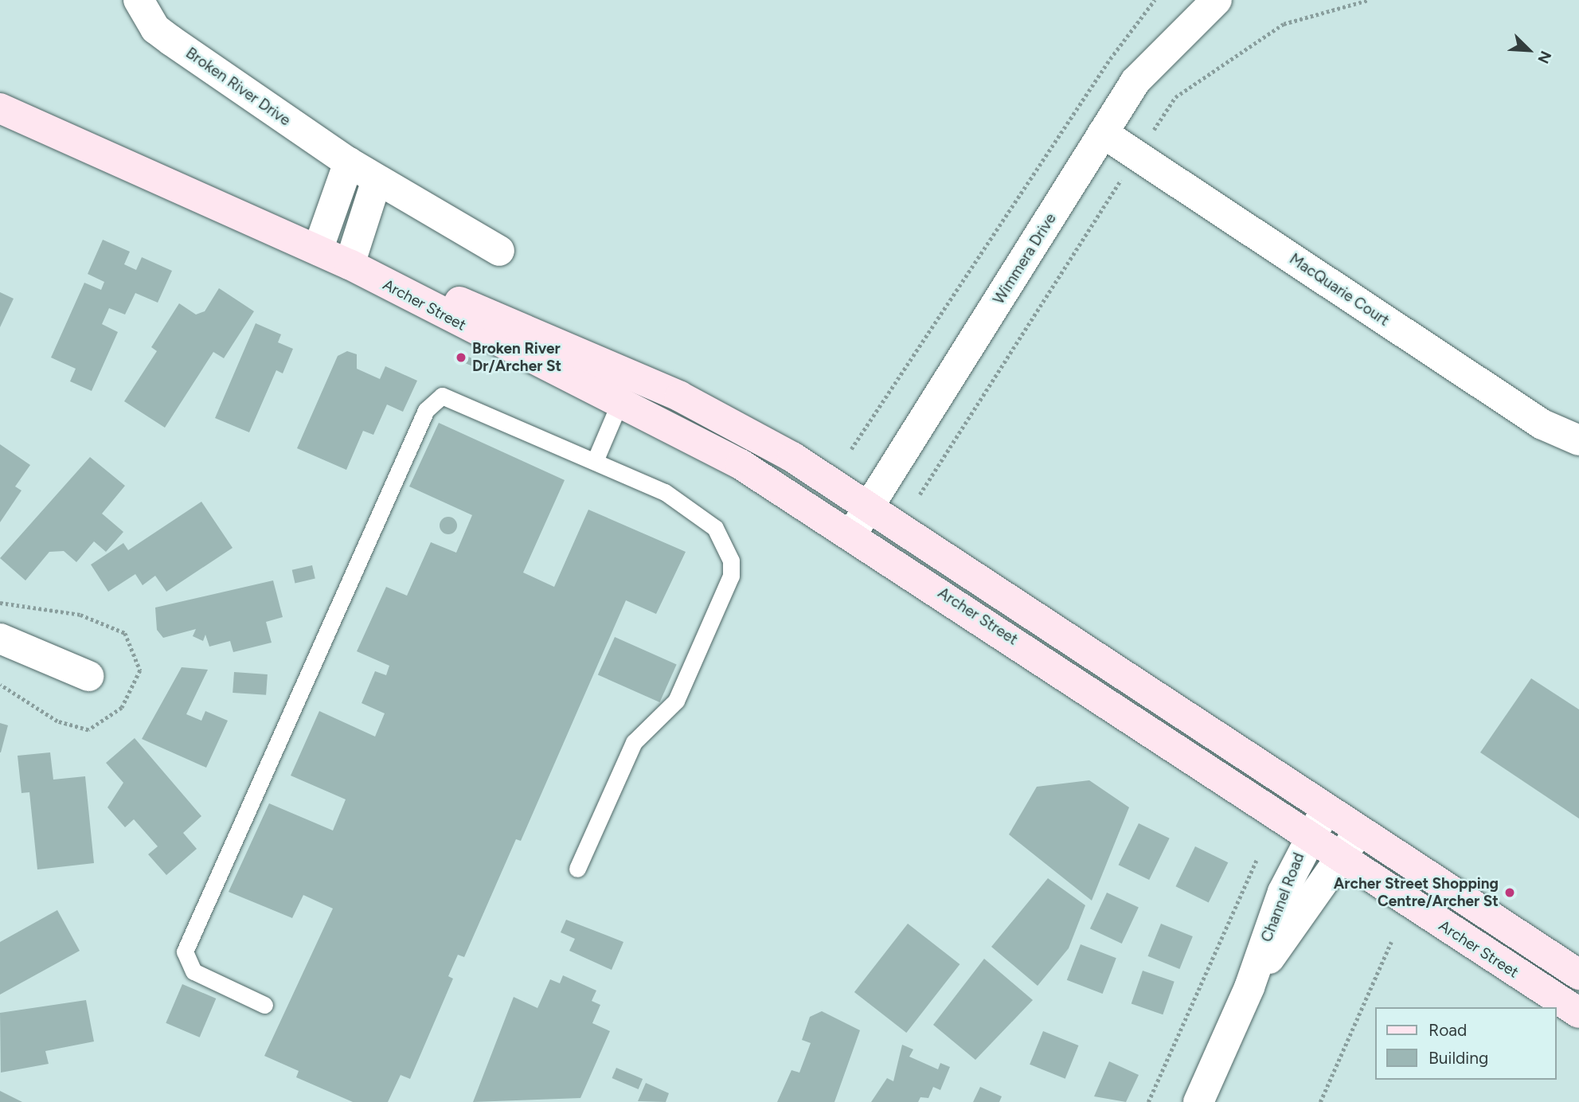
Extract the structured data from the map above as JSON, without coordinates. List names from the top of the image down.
{
  "streets": {
    "main road": ["Archer Street"],
    "street": [
      "Broken River Drive",
      "Wimmera Drive",
      "MacQuarie Court",
      "Channel Road"
    ]
  },
  "crossings": [
    ["Wimmera Drive", "MacQuarie Court"],
    ["Wimmera Drive", "Archer Street"],
    ["Archer Street", "Channel Road"]
  ],
  "places": ["Broken River Dr/Archer St", "Archer Street Shopping Centre/Archer St"],
  "legend": ["Road", "Building"],
  "north": "bottom right"
}
